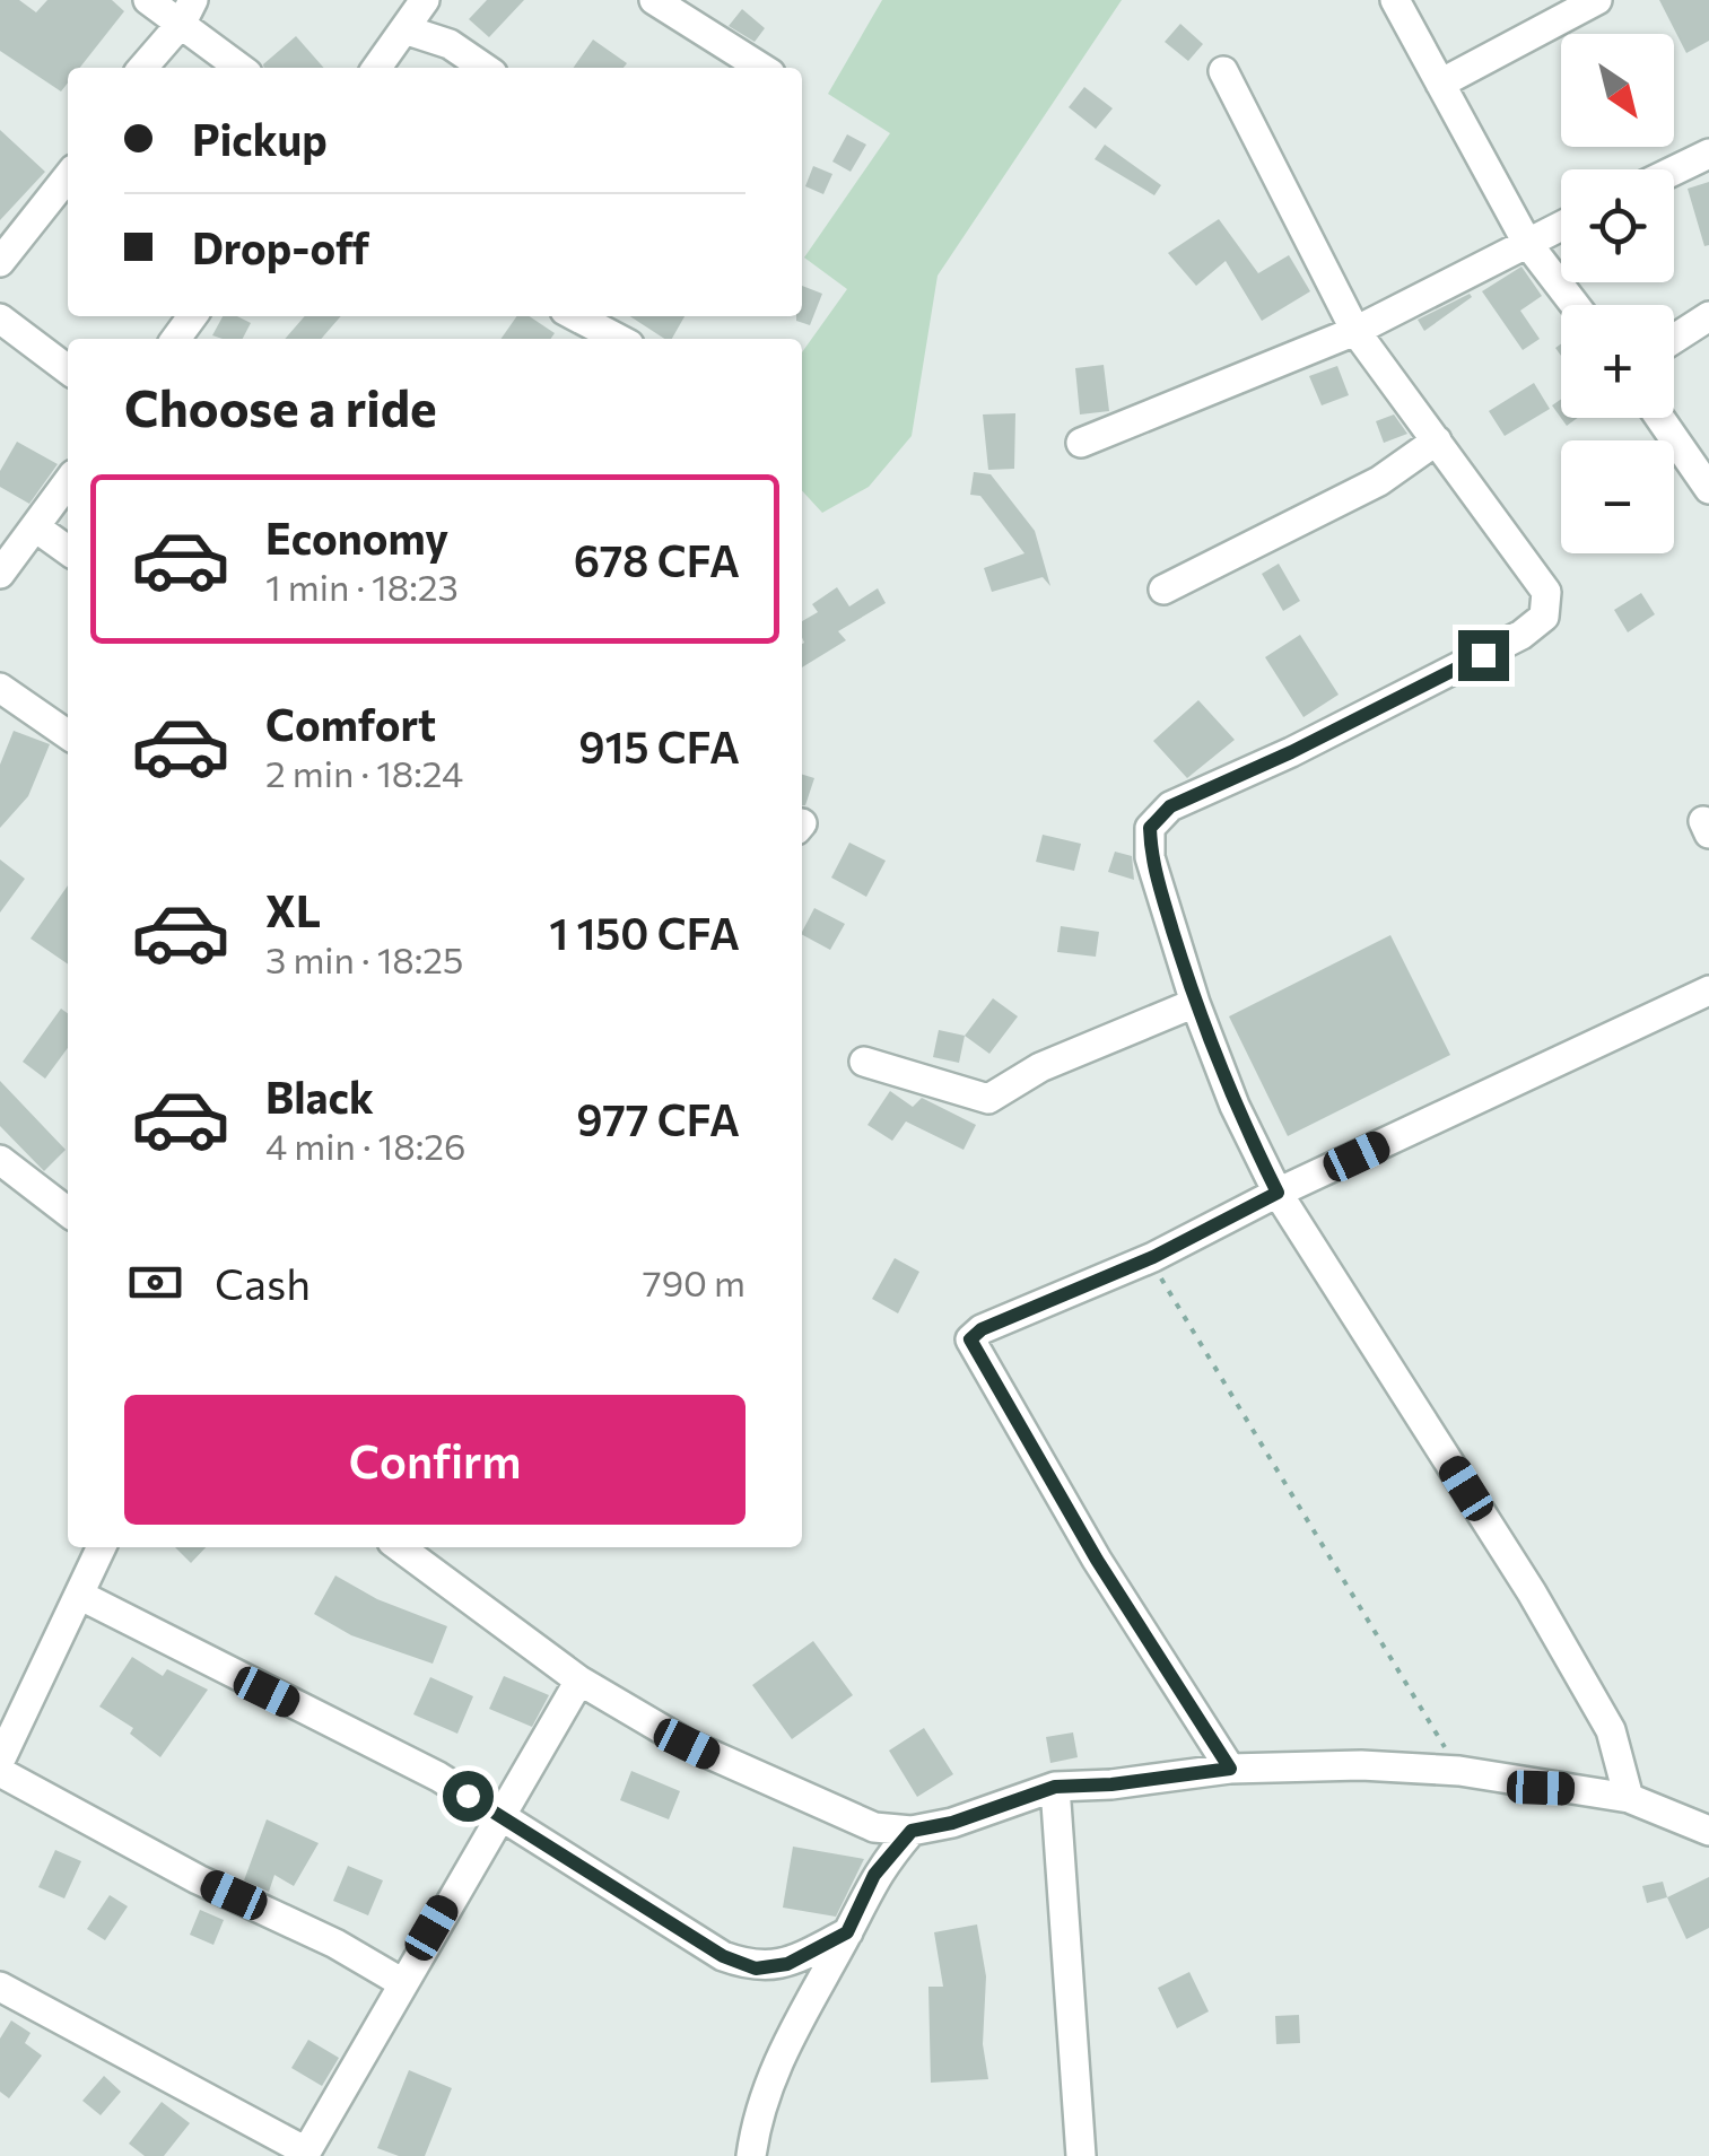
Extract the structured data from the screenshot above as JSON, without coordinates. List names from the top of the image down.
{
  "north": "bottom right",
  "page": {
    "map_buttons": ["+", "−"],
    "banner": ["Pickup", "Drop-off"],
    "heading": "Choose a ride",
    "list": [
      {
        "name": "Economy",
        "note": "1 min · 18:23",
        "value": "678 CFA"
      },
      {
        "name": "Comfort",
        "note": "2 min · 18:24",
        "value": "915 CFA"
      },
      {
        "name": "XL",
        "note": "3 min · 18:25",
        "value": "1 150 CFA"
      },
      {
        "name": "Black",
        "note": "4 min · 18:26",
        "value": "977 CFA"
      }
    ],
    "pay": ["Cash", "790 m"],
    "buttons": "Confirm"
  }
}
